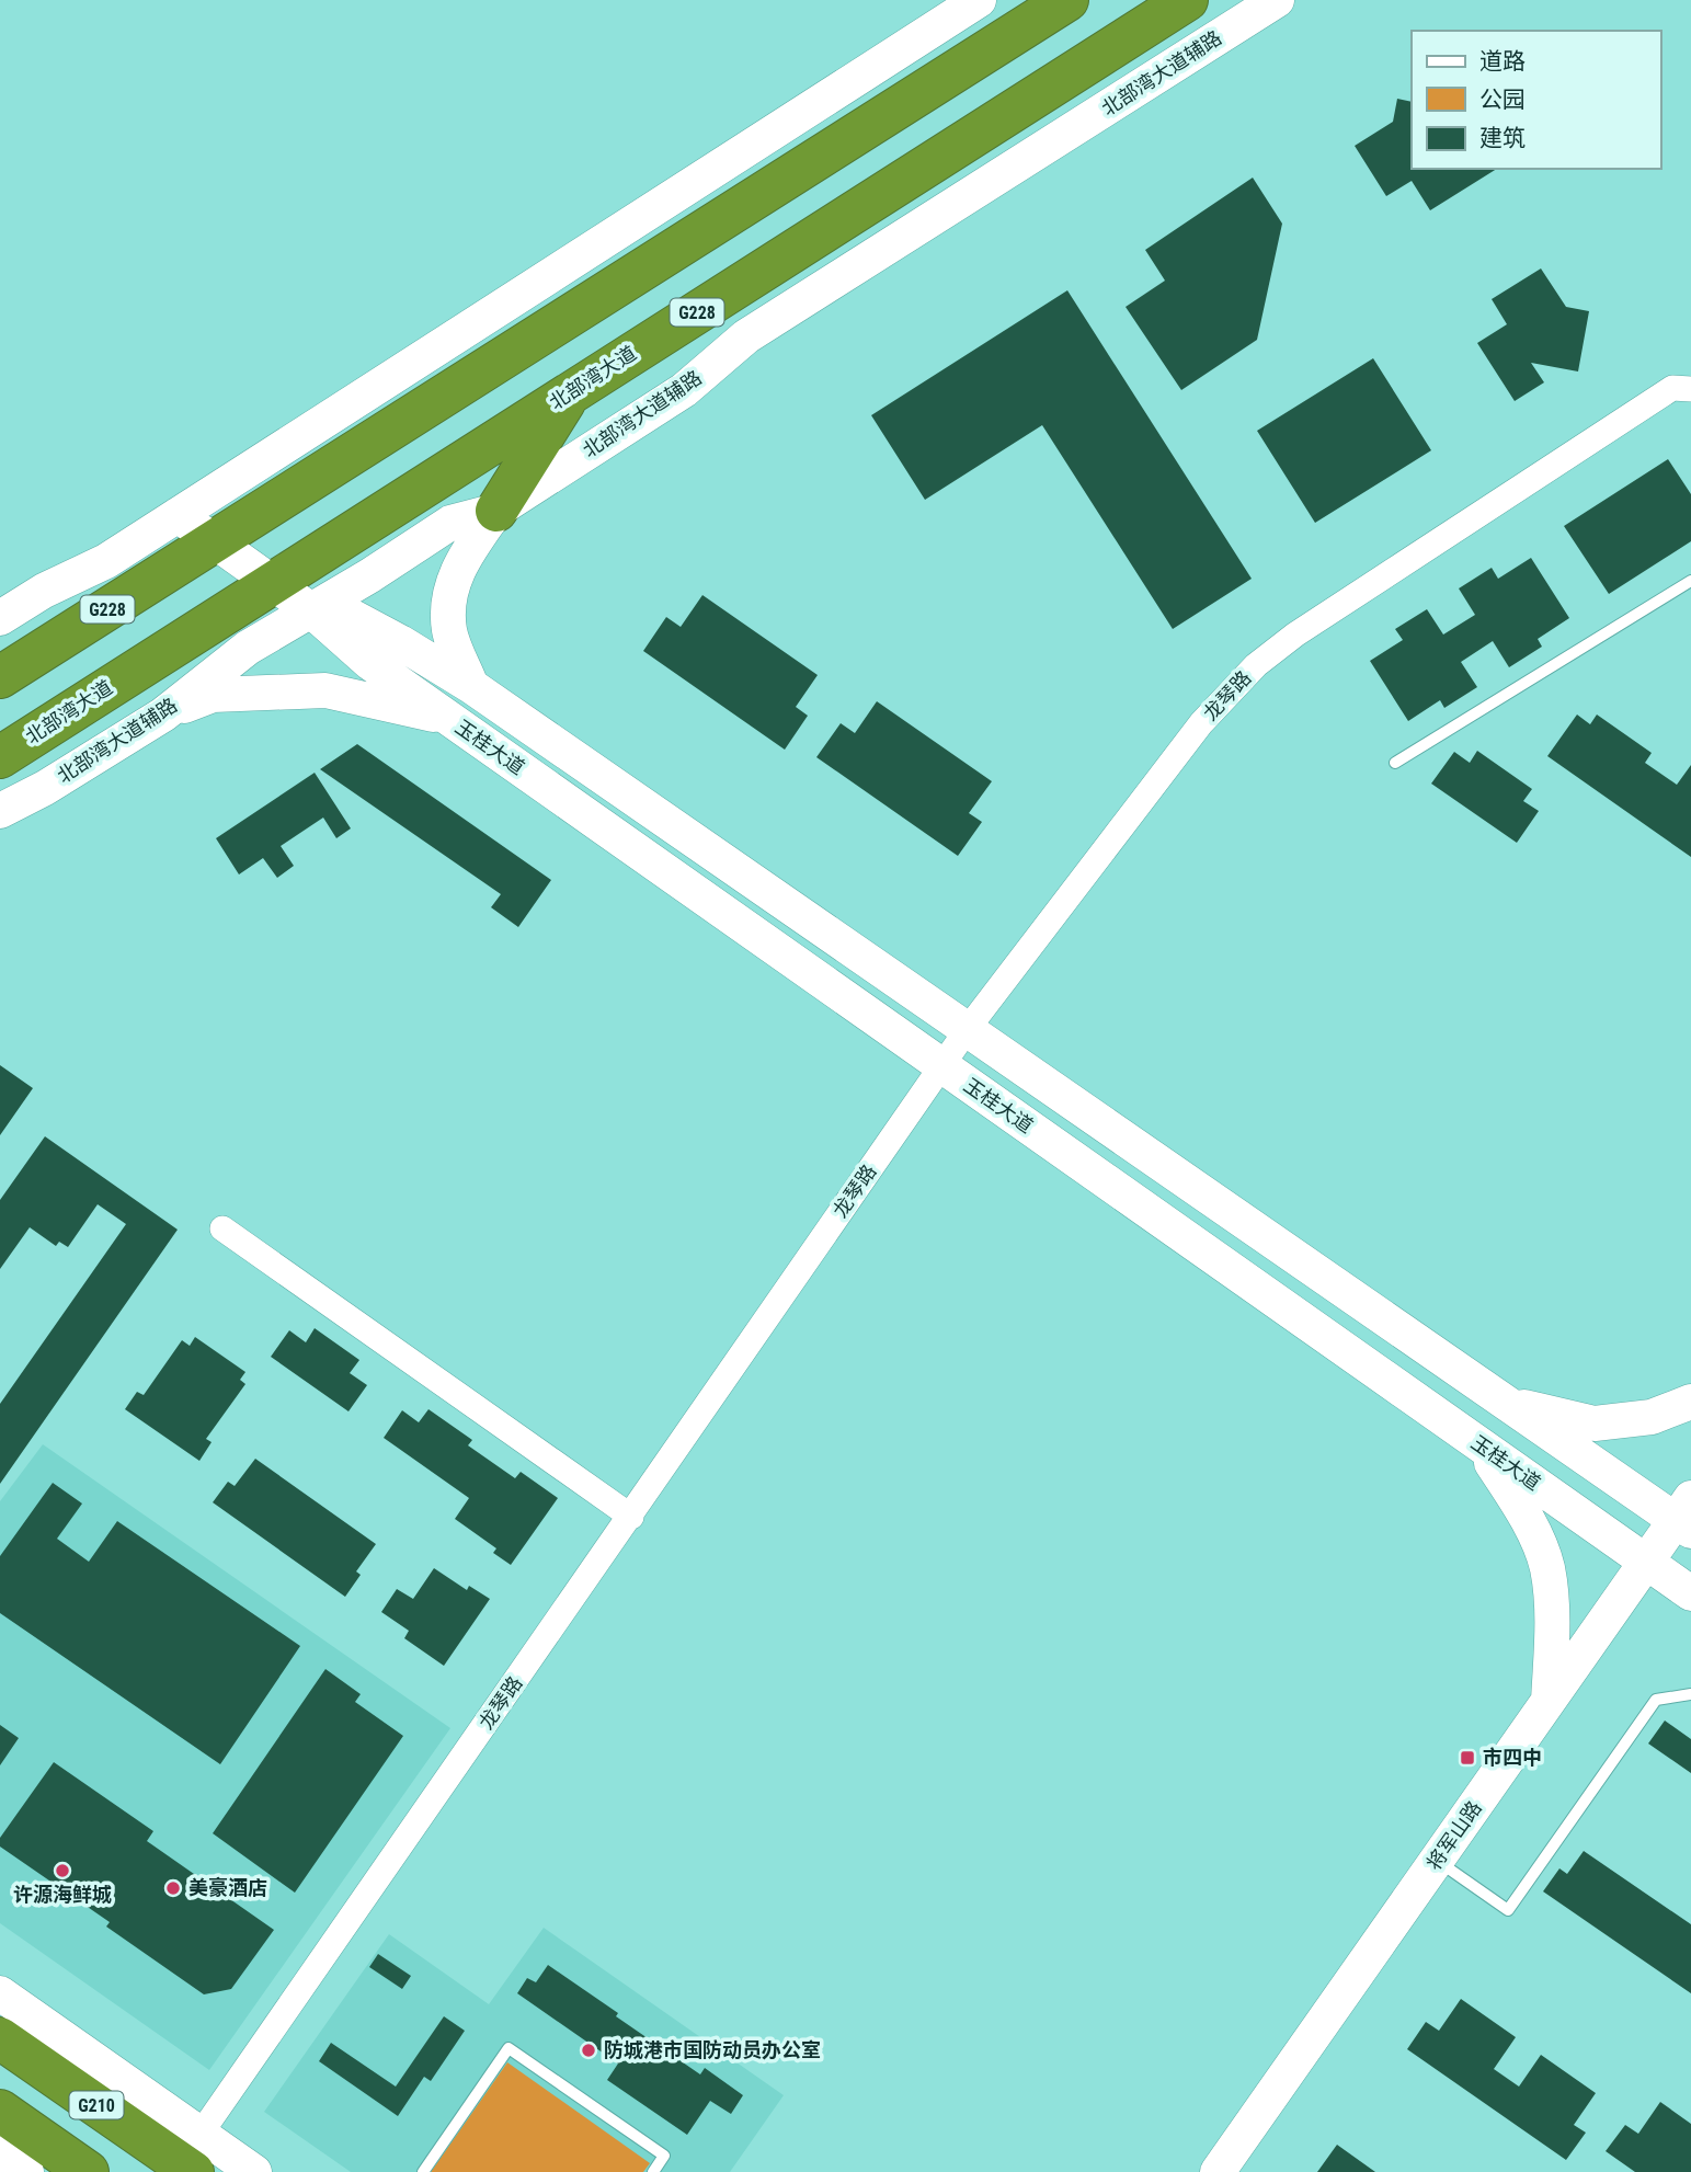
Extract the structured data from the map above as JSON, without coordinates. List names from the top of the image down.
{
  "streets": {
    "highway": ["G228", "北部湾大道", "G210"],
    "main road": ["北部湾大道辅路", "玉桂大道", "将军山路"],
    "street": ["龙琴路"]
  },
  "crossings": [
    ["北部湾大道辅路", "玉桂大道"],
    ["G228", "玉桂大道"],
    ["北部湾大道", "玉桂大道"],
    ["龙琴路", "玉桂大道"],
    ["龙琴路", "G210"],
    ["玉桂大道", "将军山路"]
  ],
  "places": {
    "transit": ["市四中"],
    "other": ["许源海鲜城", "美豪酒店", "防城港市国防动员办公室"]
  },
  "legend": ["道路", "公园", "建筑"]
}
